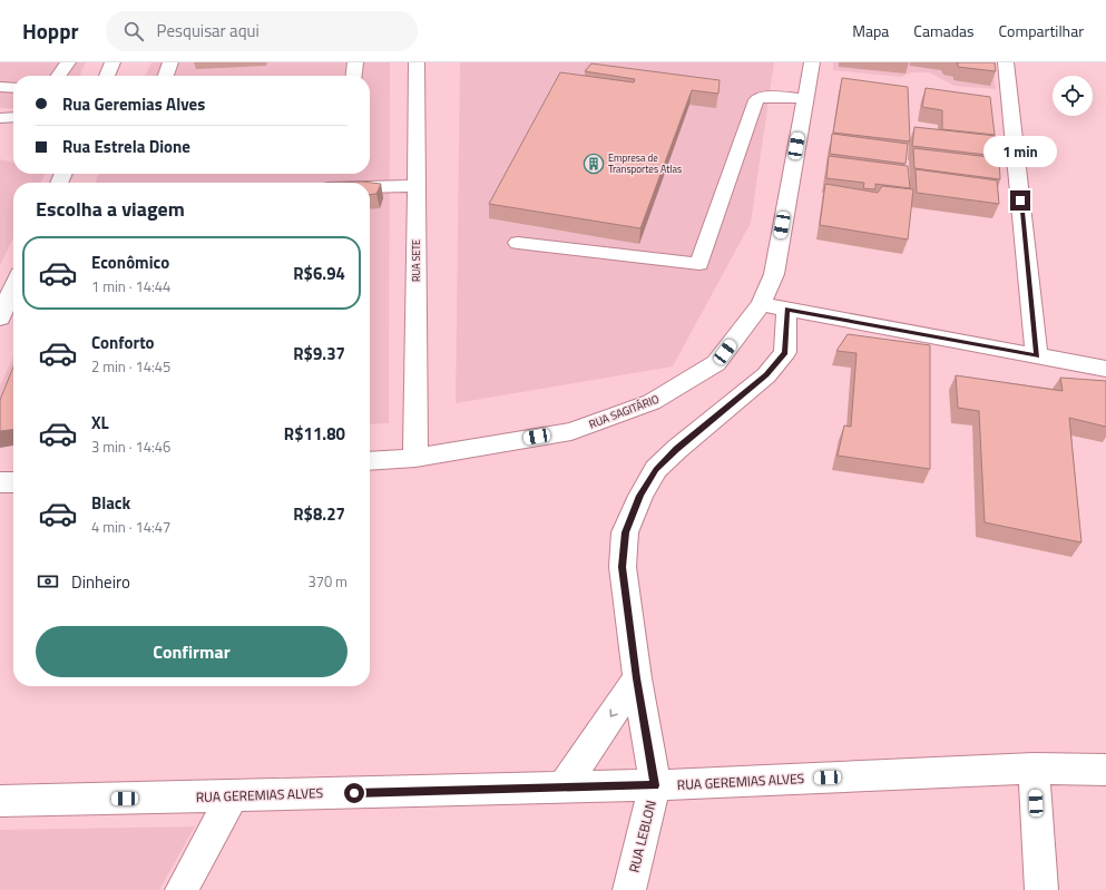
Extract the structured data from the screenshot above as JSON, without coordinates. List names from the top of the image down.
{
  "streets": {
    "street": [
      "RUA SETE",
      "RUA SAGITÁRIO",
      "RUA GEREMIAS ALVES",
      "RUA LEBLON"
    ]
  },
  "crossings": [
    ["RUA SETE", "RUA SAGITÁRIO"],
    ["RUA GEREMIAS ALVES", "RUA LEBLON"]
  ],
  "places": {
    "building": ["Empresa de Transportes Atlas"]
  },
  "page": {
    "header": "Hoppr",
    "search": "Pesquisar aqui",
    "nav": ["Mapa", "Camadas", "Compartilhar"],
    "banner": ["Rua Geremias Alves", "Rua Estrela Dione"],
    "bubble": "1 min",
    "heading": "Escolha a viagem",
    "list": [
      {
        "name": "Econômico",
        "note": "1 min · 14:44",
        "value": "R$6.94"
      },
      {
        "name": "Conforto",
        "note": "2 min · 14:45",
        "value": "R$9.37"
      },
      {
        "name": "XL",
        "note": "3 min · 14:46",
        "value": "R$11.80"
      },
      {
        "name": "Black",
        "note": "4 min · 14:47",
        "value": "R$8.27"
      }
    ],
    "pay": ["Dinheiro", "370 m"],
    "buttons": "Confirmar"
  }
}
